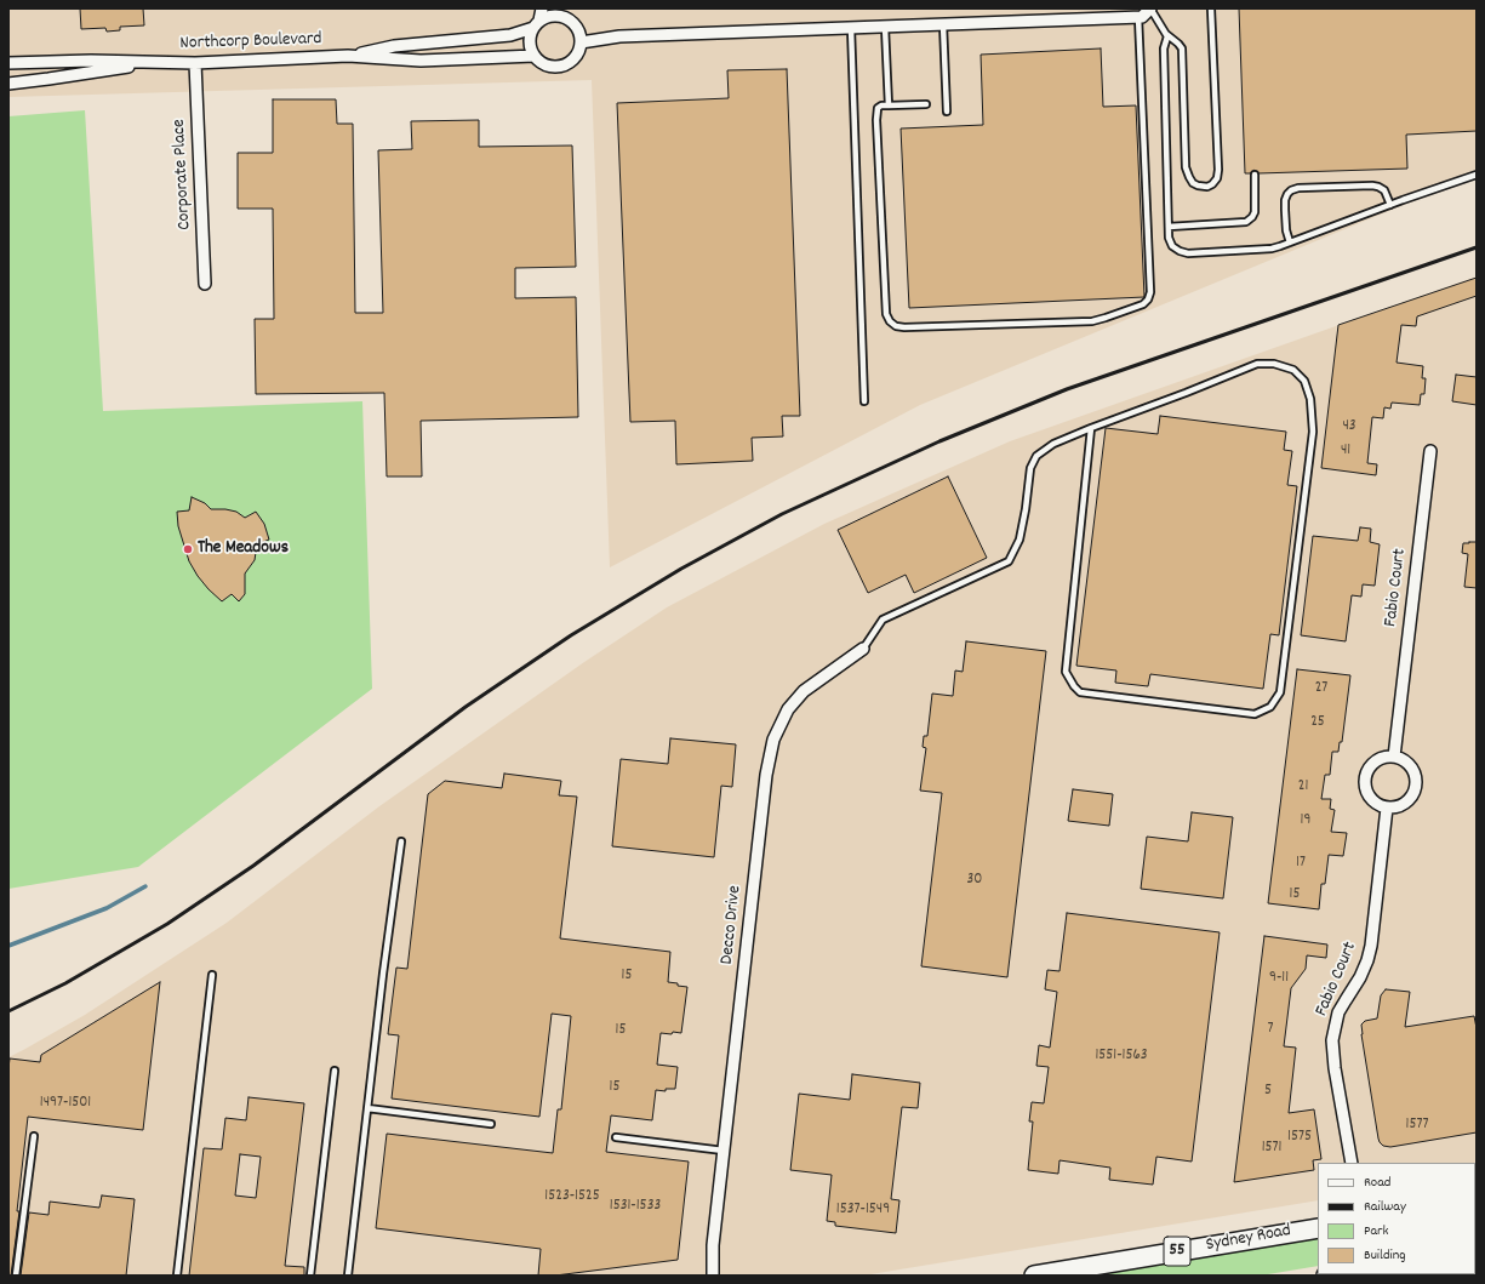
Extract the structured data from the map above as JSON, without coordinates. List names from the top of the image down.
{
  "streets": {
    "highway": ["Sydney Road", "55"],
    "street": [
      "Northcorp Boulevard",
      "Corporate Place",
      "Fabio Court",
      "Decco Drive"
    ]
  },
  "crossings": [
    ["Northcorp Boulevard", "Corporate Place"]
  ],
  "places": ["The Meadows"],
  "house_numbers": [
    "43",
    "41",
    "27",
    "25",
    "21",
    "19",
    "17",
    "30",
    "15",
    "15",
    "9-11",
    "7",
    "15",
    "1551-1563",
    "15",
    "5",
    "1497-1501",
    "1577",
    "1575",
    "1571",
    "1523-1525",
    "1531-1533",
    "1537-1549"
  ],
  "legend": [
    "Road",
    "Railway",
    "Park",
    "Building"
  ]
}
